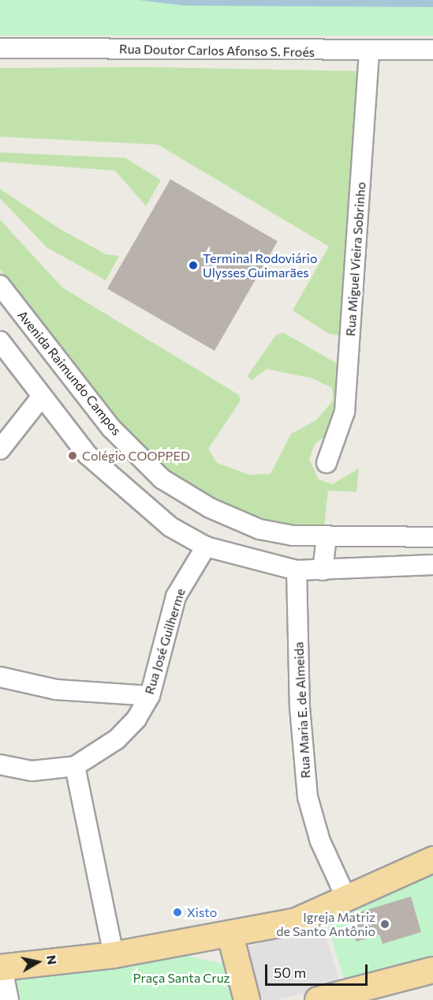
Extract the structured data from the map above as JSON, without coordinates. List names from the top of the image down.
{
  "streets": {
    "street": [
      "Rua Doutor Carlos Afonso S. Froés",
      "Rua Miguel Vieira Sobrinho",
      "Avenida Raimundo Campos",
      "Rua José Guilherme",
      "Rua Maria E. de Almeida"
    ]
  },
  "crossings": [
    ["Rua Doutor Carlos Afonso S. Froés", "Rua Miguel Vieira Sobrinho"]
  ],
  "parks": ["Praça Santa Cruz"],
  "places": [
    "Terminal Rodoviário Ulysses Guimarães",
    "Colégio COOPPED",
    "Xisto",
    "Igreja Matriz de Santo Antônio"
  ],
  "scale_bar": "50 m",
  "north": "right"
}
